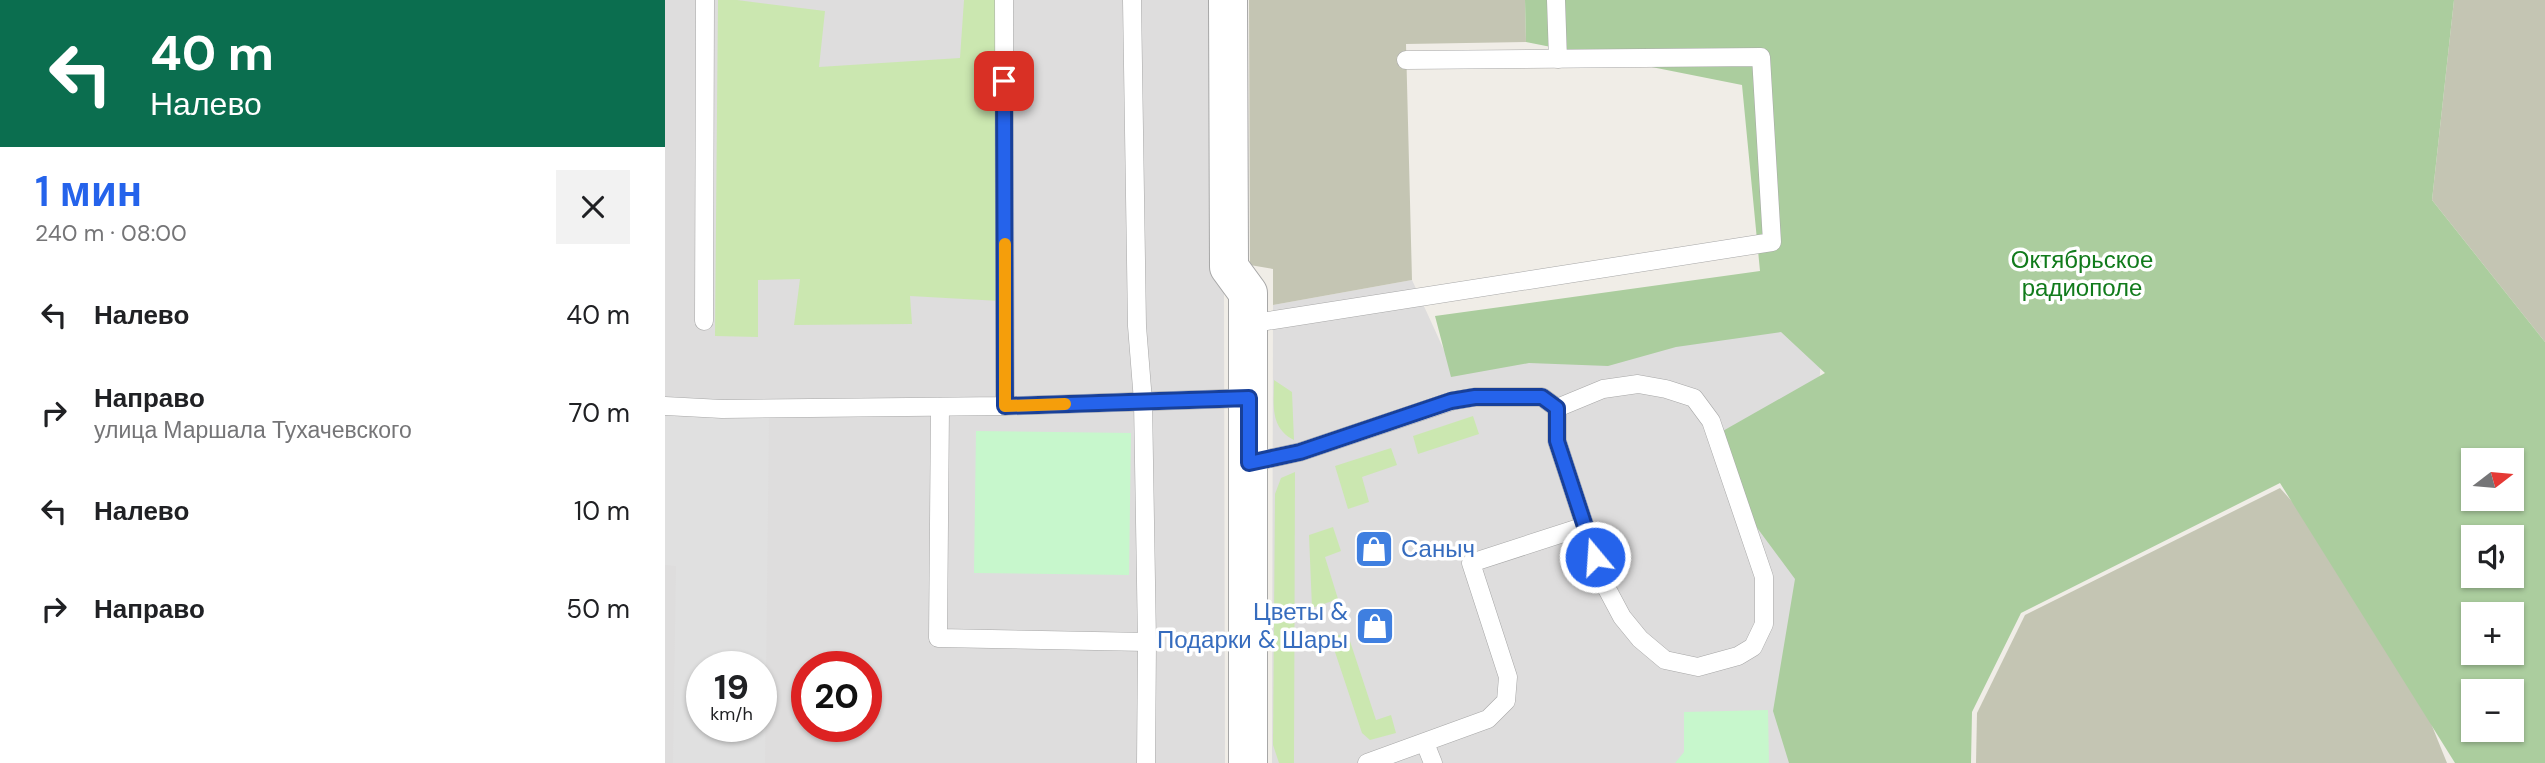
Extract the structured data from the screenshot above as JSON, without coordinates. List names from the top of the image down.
{
  "parks": ["Октябрьское радиополе"],
  "places": {
    "shop": ["Саныч", "Цветы & Подарки & Шары"]
  },
  "north": "right",
  "page": {
    "turn": ["40 m", "Налево"],
    "heading": ["1 мин", "240 m · 08:00"],
    "list": [
      {
        "name": "Налево",
        "value": "40 m"
      },
      {
        "name": "Направо",
        "note": "улица Маршала Тухачевского",
        "value": "70 m"
      },
      {
        "name": "Налево",
        "value": "10 m"
      },
      {
        "name": "Направо",
        "value": "50 m"
      }
    ],
    "map_buttons": ["+", "−"],
    "speed": "19 km/h",
    "limit": "20"
  }
}
